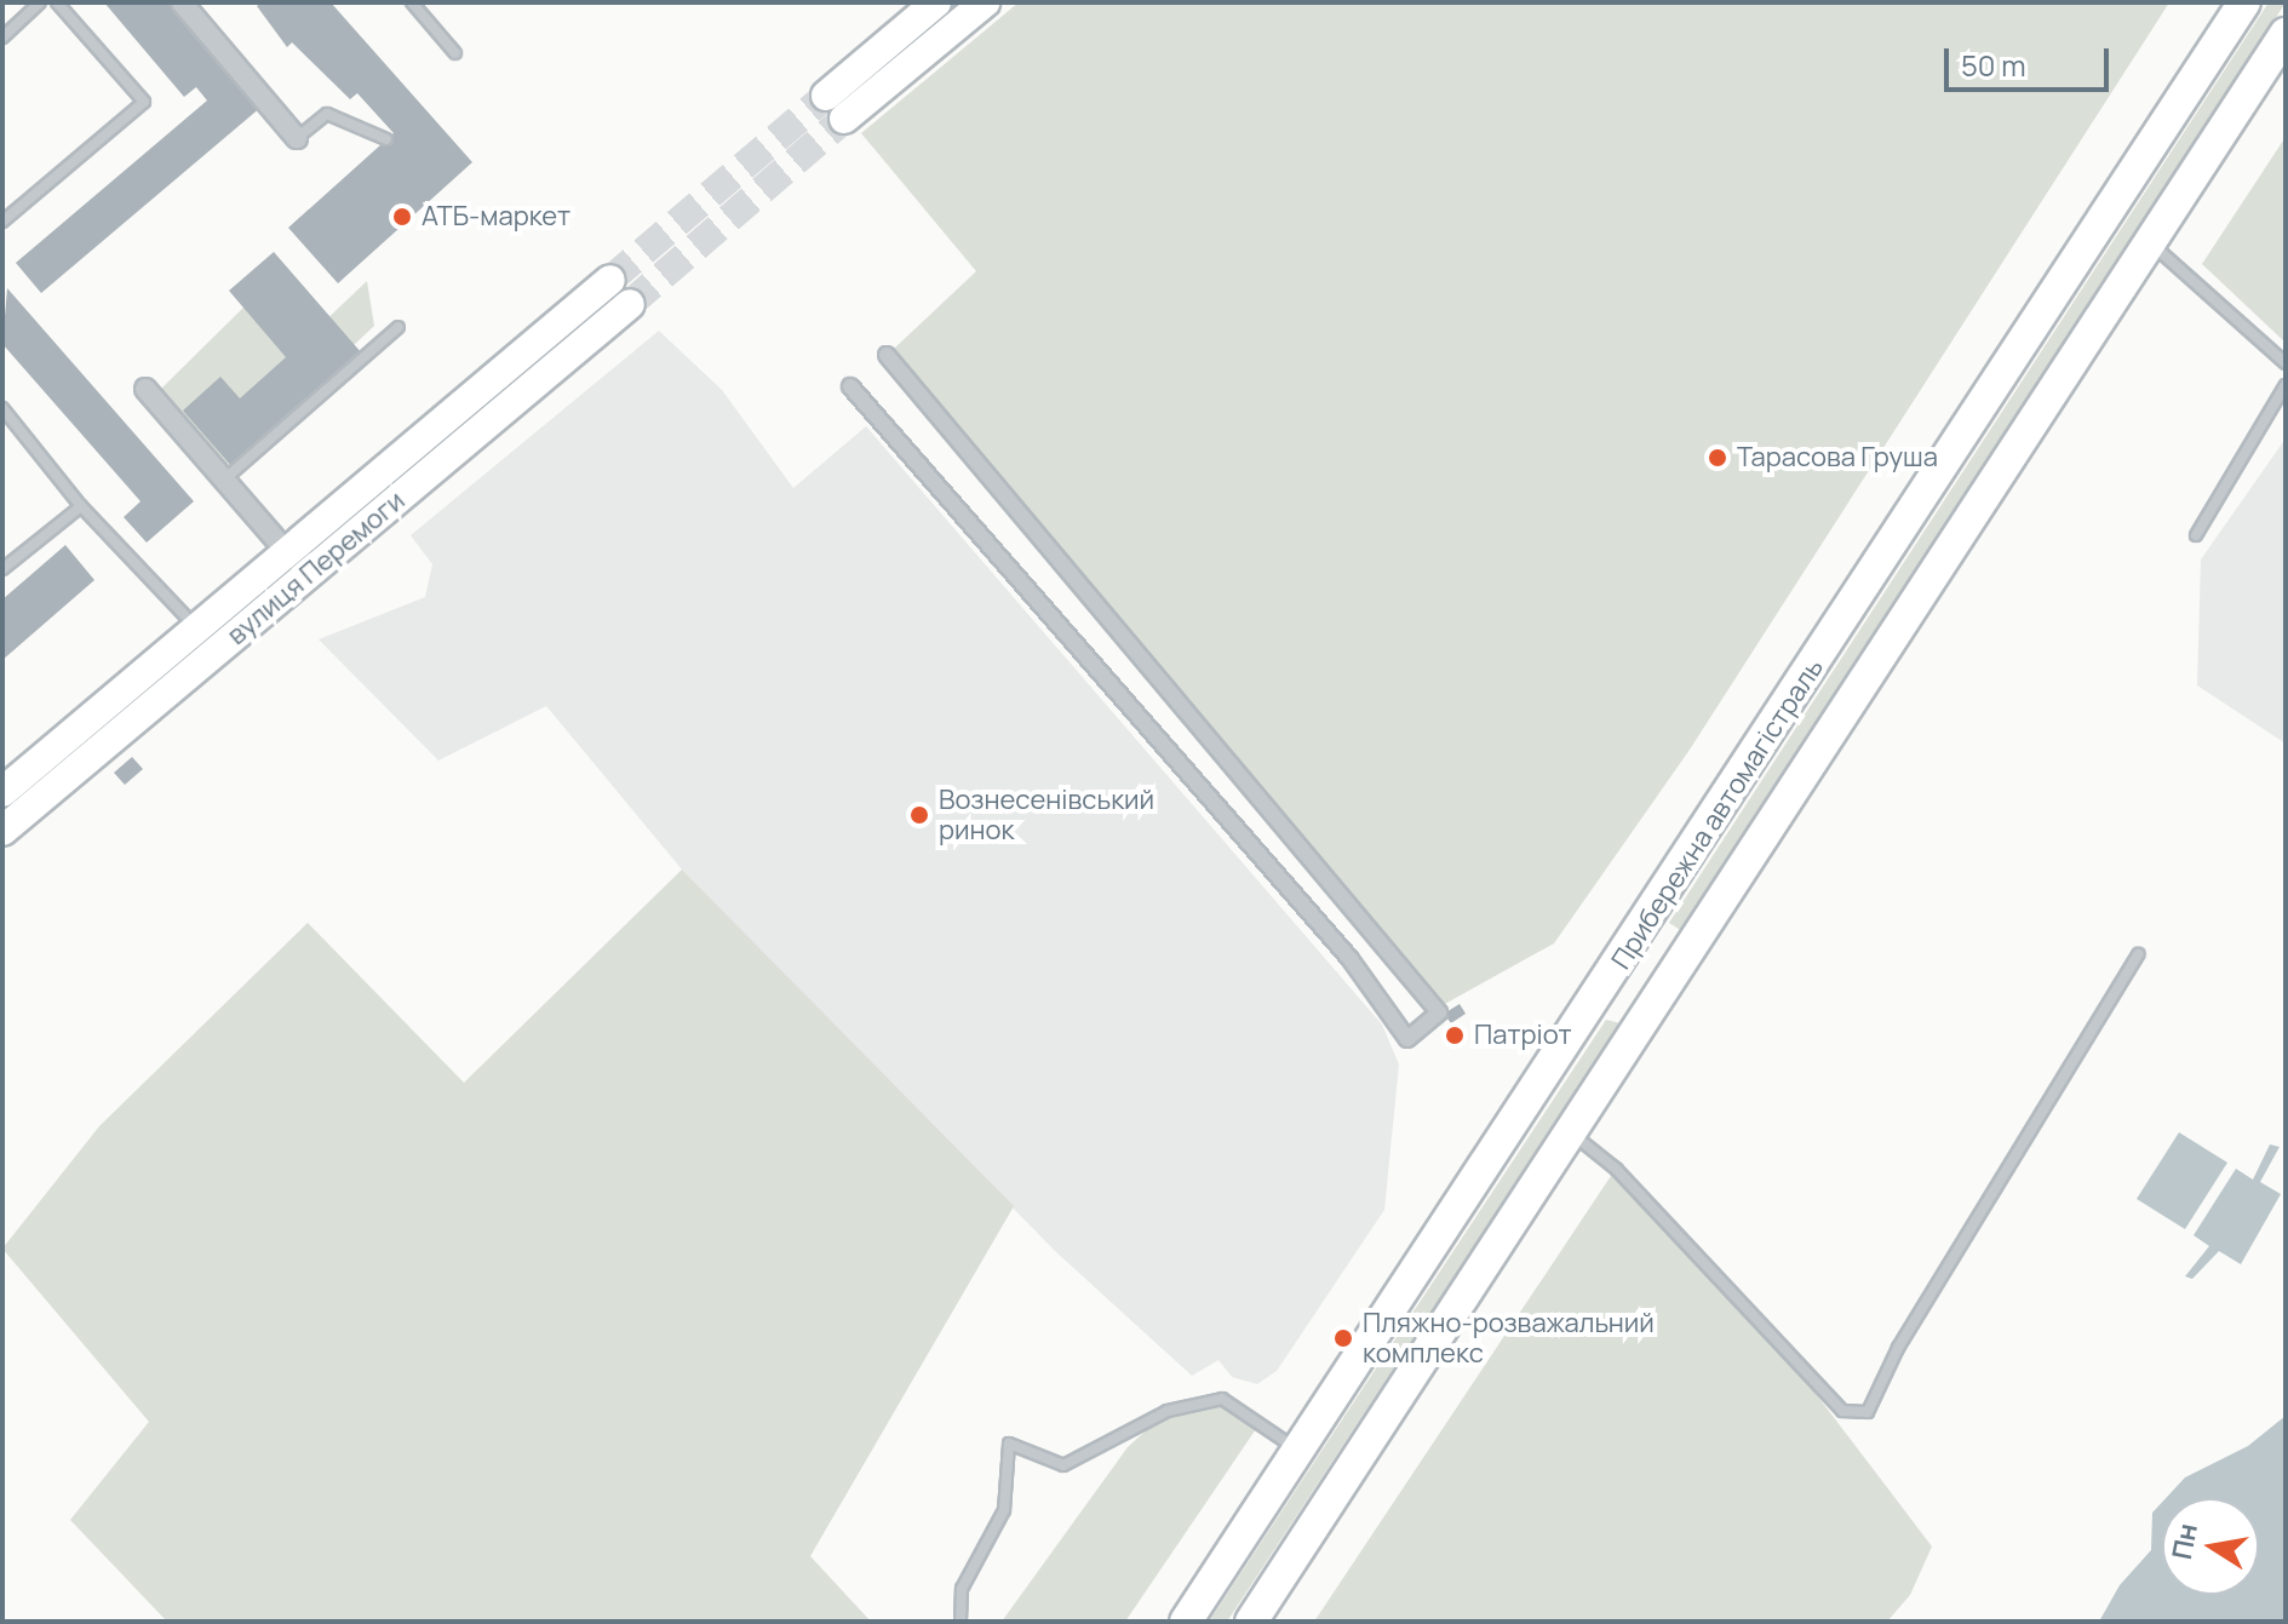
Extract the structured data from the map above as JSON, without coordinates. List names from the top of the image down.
{
  "streets": {
    "main road": ["вулиця Перемоги", "Прибережна автомагістраль"]
  },
  "places": [
    "АТБ-маркет",
    "Тарасова Груша",
    "Вознесенівський ринок",
    "Патріот",
    "Пляжно-розважальний комплекс"
  ],
  "scale_bar": "50 m",
  "north": "left"
}
